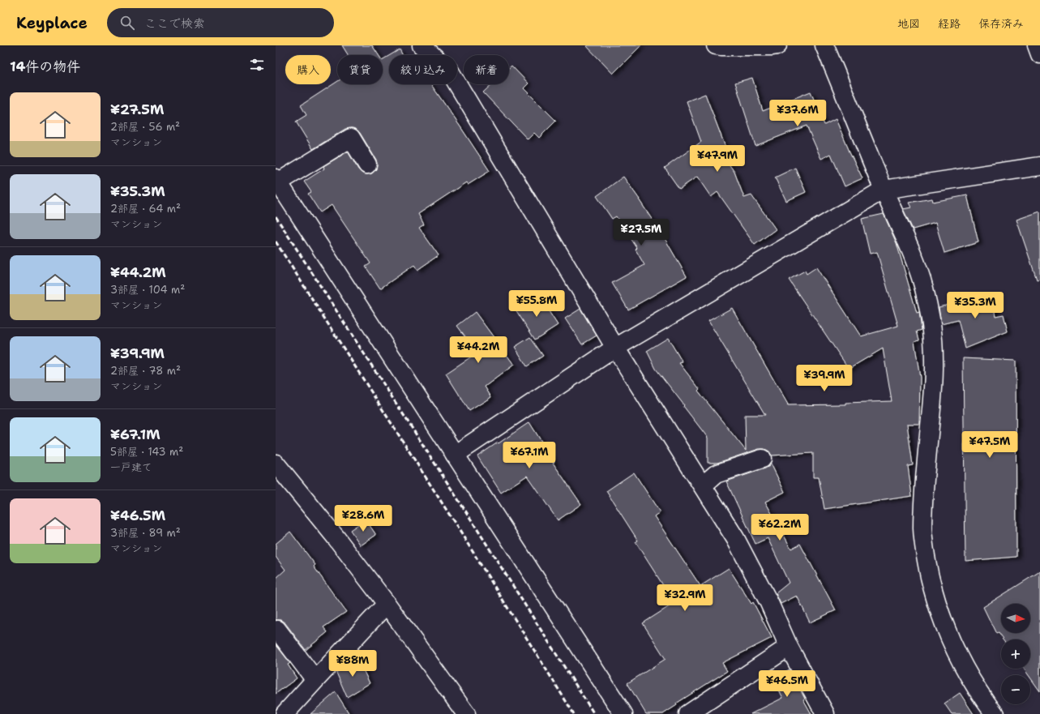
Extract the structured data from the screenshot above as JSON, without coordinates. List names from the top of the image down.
{
  "north": "right",
  "page": {
    "header": "Keyplace",
    "search": "ここで検索",
    "nav": ["地図", "経路", "保存済み"],
    "heading": "14件の物件",
    "chip": [
      "購入",
      "賃貸",
      "絞り込み",
      "新着"
    ],
    "list": [
      {
        "name": "¥27.5M",
        "note": "2部屋 · 56 m² · マンション"
      },
      {
        "name": "¥35.3M",
        "note": "2部屋 · 64 m² · マンション"
      },
      {
        "name": "¥44.2M",
        "note": "3部屋 · 104 m² · マンション"
      },
      {
        "name": "¥39.9M",
        "note": "2部屋 · 78 m² · マンション"
      },
      {
        "name": "¥67.1M",
        "note": "5部屋 · 143 m² · 一戸建て"
      },
      {
        "name": "¥46.5M",
        "note": "3部屋 · 89 m² · マンション"
      }
    ],
    "price": [
      "¥37.6M",
      "¥47.9M",
      "¥27.5M",
      "¥55.8M",
      "¥35.3M",
      "¥44.2M",
      "¥39.9M",
      "¥47.5M",
      "¥67.1M",
      "¥28.6M",
      "¥62.2M",
      "¥32.9M",
      "¥88M",
      "¥46.5M"
    ],
    "map_buttons": ["+", "−"]
  }
}
